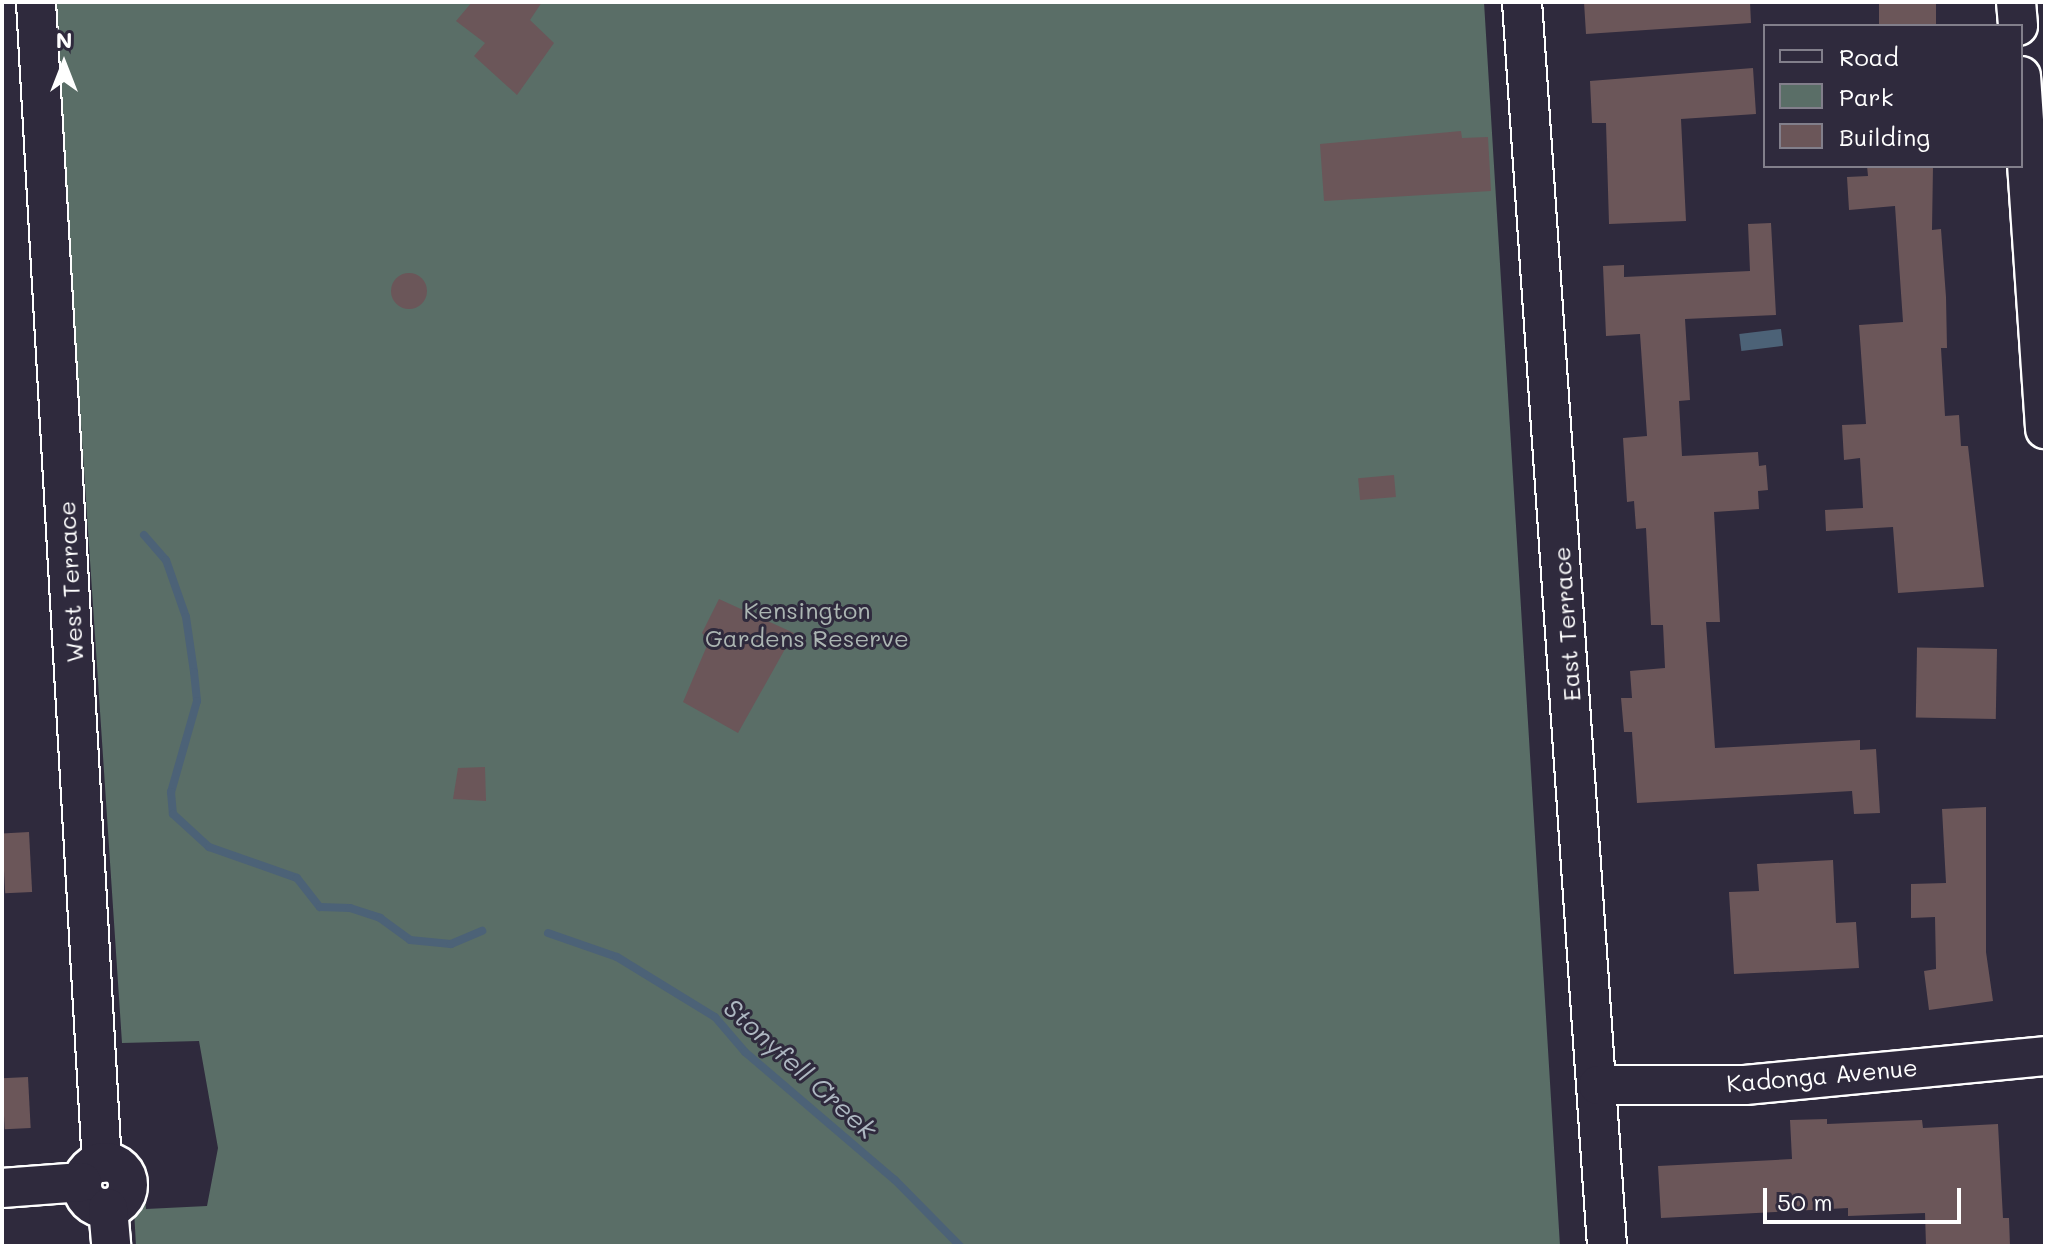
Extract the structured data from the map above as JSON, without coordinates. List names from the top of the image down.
{
  "streets": {
    "street": ["West Terrace", "East Terrace", "Kadonga Avenue"]
  },
  "crossings": [
    ["East Terrace", "Kadonga Avenue"]
  ],
  "water": ["Stonyfell Creek"],
  "parks": ["Kensington Gardens Reserve"],
  "legend": ["Road", "Park", "Building"],
  "scale_bar": "50 m",
  "north": "top"
}
